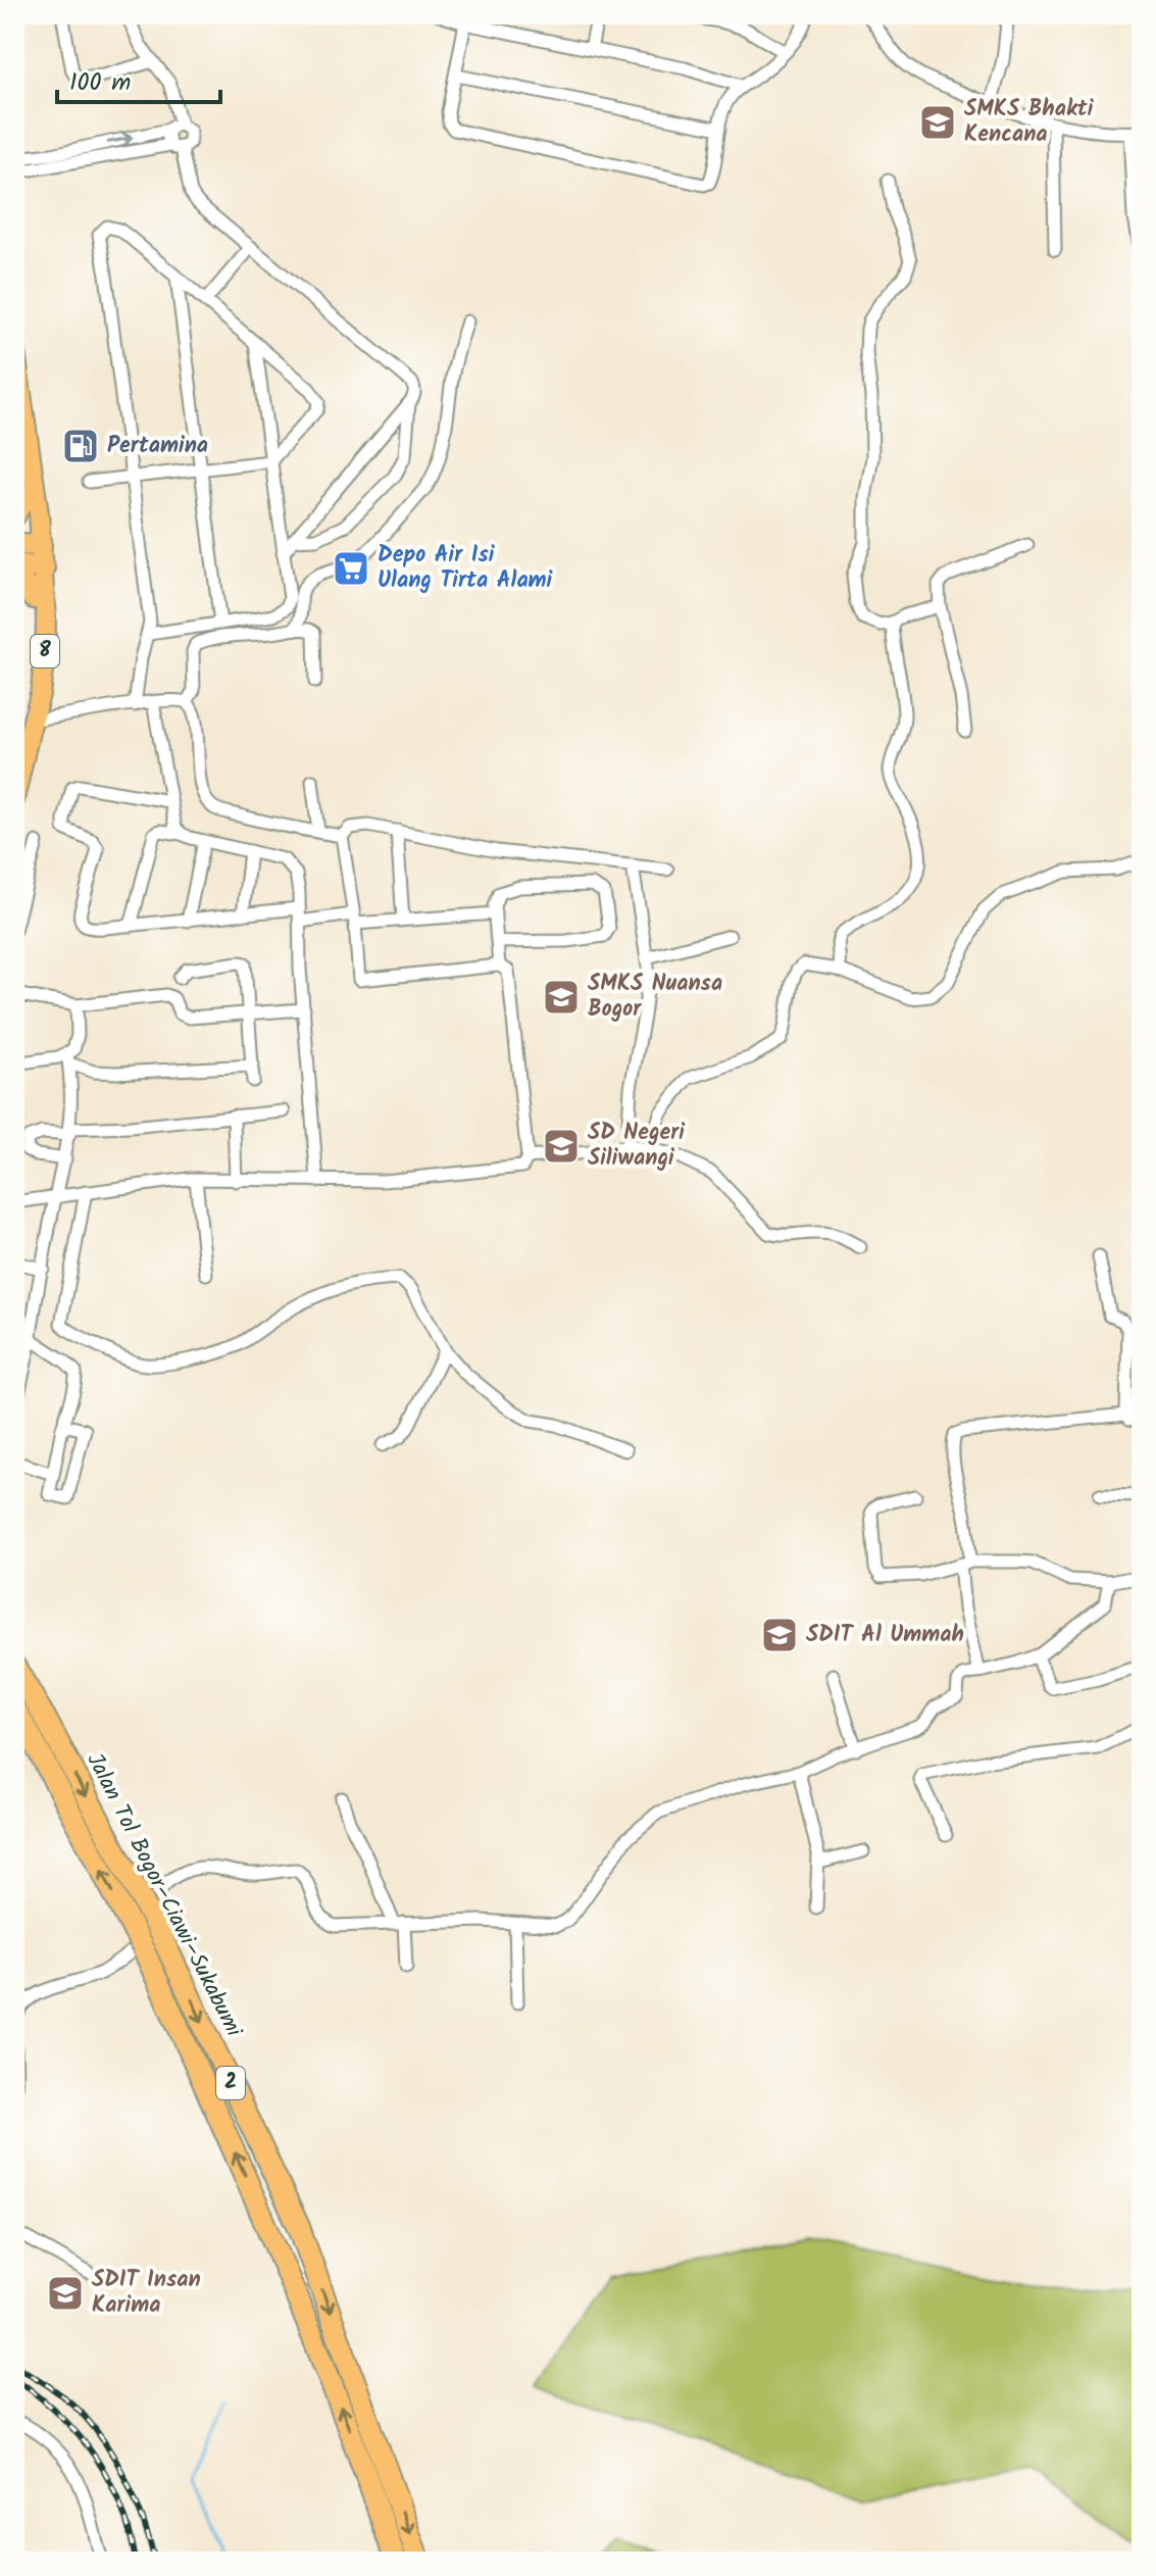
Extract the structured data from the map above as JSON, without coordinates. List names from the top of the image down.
{
  "streets": {
    "highway": ["8", "Jalan Tol Bogor–Ciawi–Sukabumi", "2"]
  },
  "places": {
    "school or university": [
      "SMKS Bhakti Kencana",
      "SMKS Nuansa Bogor",
      "SD Negeri Siliwangi",
      "SDIT Al Ummah",
      "SDIT Insan Karima"
    ],
    "fuel station": ["Pertamina"],
    "supermarket": ["Depo Air Isi Ulang Tirta Alami"]
  },
  "scale_bar": "100 m"
}
